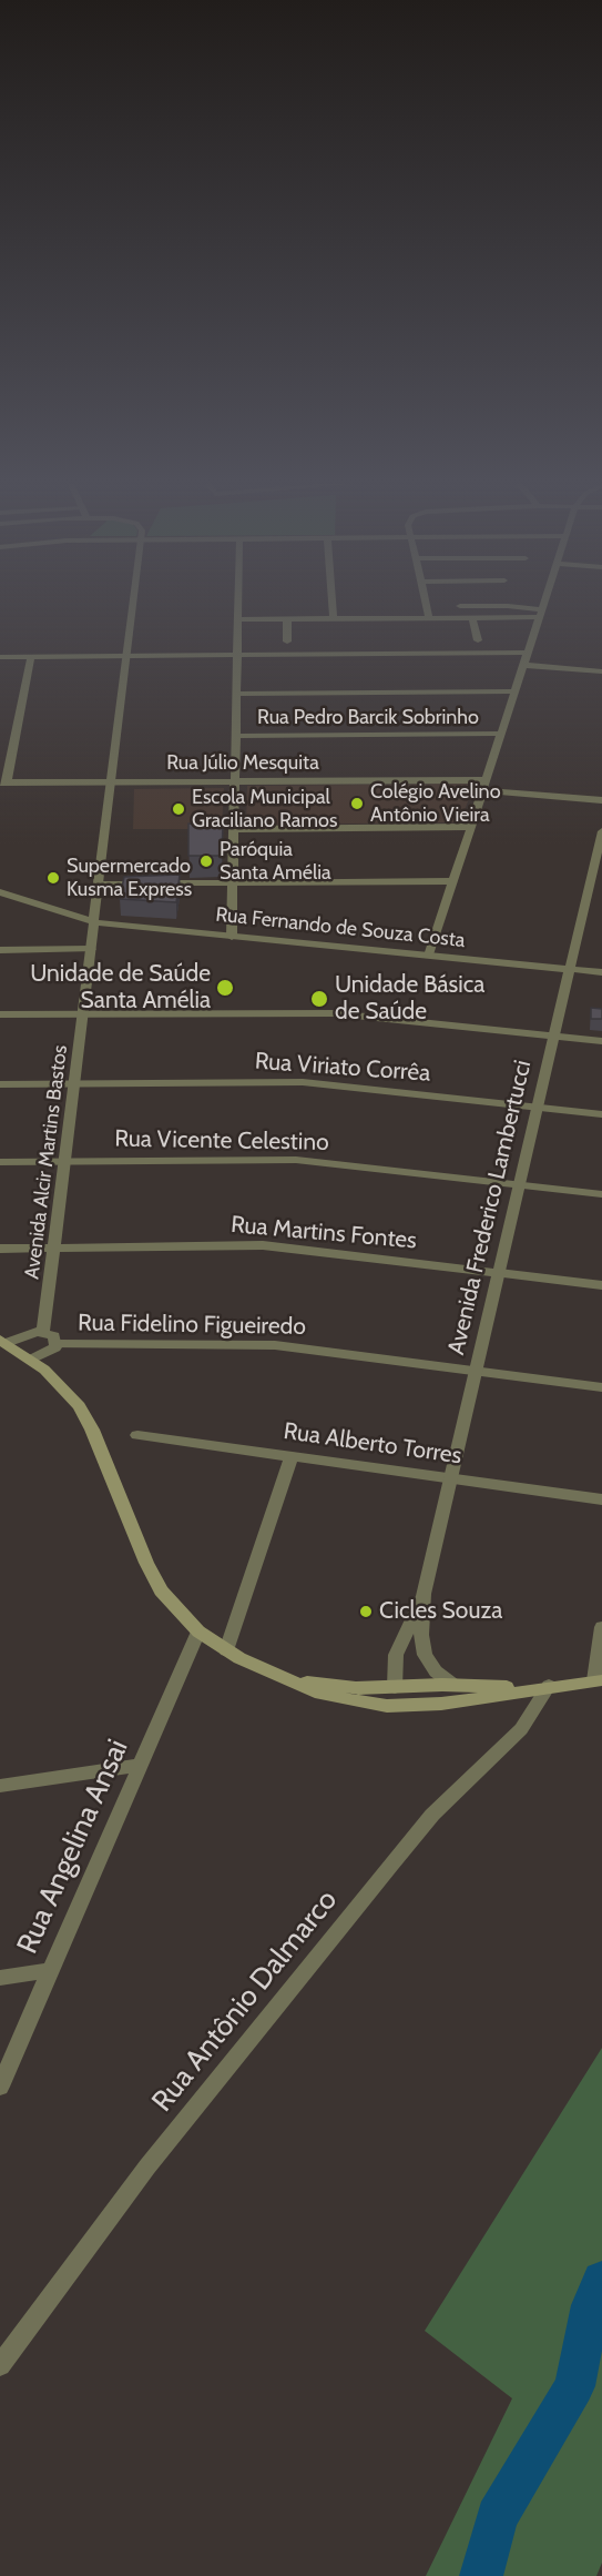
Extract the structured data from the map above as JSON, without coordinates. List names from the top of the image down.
{
  "streets": {
    "street": [
      "Rua Pedro Barcik Sobrinho",
      "Rua Júlio Mesquita",
      "Rua Fernando de Souza Costa",
      "Rua Viriato Corrêa",
      "Rua Vicente Celestino",
      "Avenida Alcir Martins Bastos",
      "Avenida Frederico Lambertucci",
      "Rua Martins Fontes",
      "Rua Fidelino Figueiredo",
      "Rua Alberto Torres",
      "Rua Angelina Ansai",
      "Rua Antônio Dalmarco"
    ]
  },
  "crossings": [
    ["Rua Júlio Mesquita", "Avenida Alcir Martins Bastos"],
    ["Rua Fernando de Souza Costa", "Avenida Alcir Martins Bastos"],
    ["Rua Fernando de Souza Costa", "Avenida Frederico Lambertucci"],
    ["Rua Viriato Corrêa", "Avenida Alcir Martins Bastos"],
    ["Rua Viriato Corrêa", "Avenida Frederico Lambertucci"],
    ["Rua Vicente Celestino", "Avenida Alcir Martins Bastos"],
    ["Rua Vicente Celestino", "Avenida Frederico Lambertucci"],
    ["Avenida Alcir Martins Bastos", "Rua Martins Fontes"],
    ["Avenida Frederico Lambertucci", "Rua Martins Fontes"],
    ["Avenida Frederico Lambertucci", "Rua Fidelino Figueiredo"],
    ["Avenida Frederico Lambertucci", "Rua Alberto Torres"]
  ],
  "places": [
    "Colégio Avelino Antônio Vieira",
    "Escola Municipal Graciliano Ramos",
    "Paróquia Santa Amélia",
    "Supermercado Kusma Express",
    "Unidade de Saúde Santa Amélia",
    "Unidade Básica de Saúde",
    "Cicles Souza"
  ]
}
